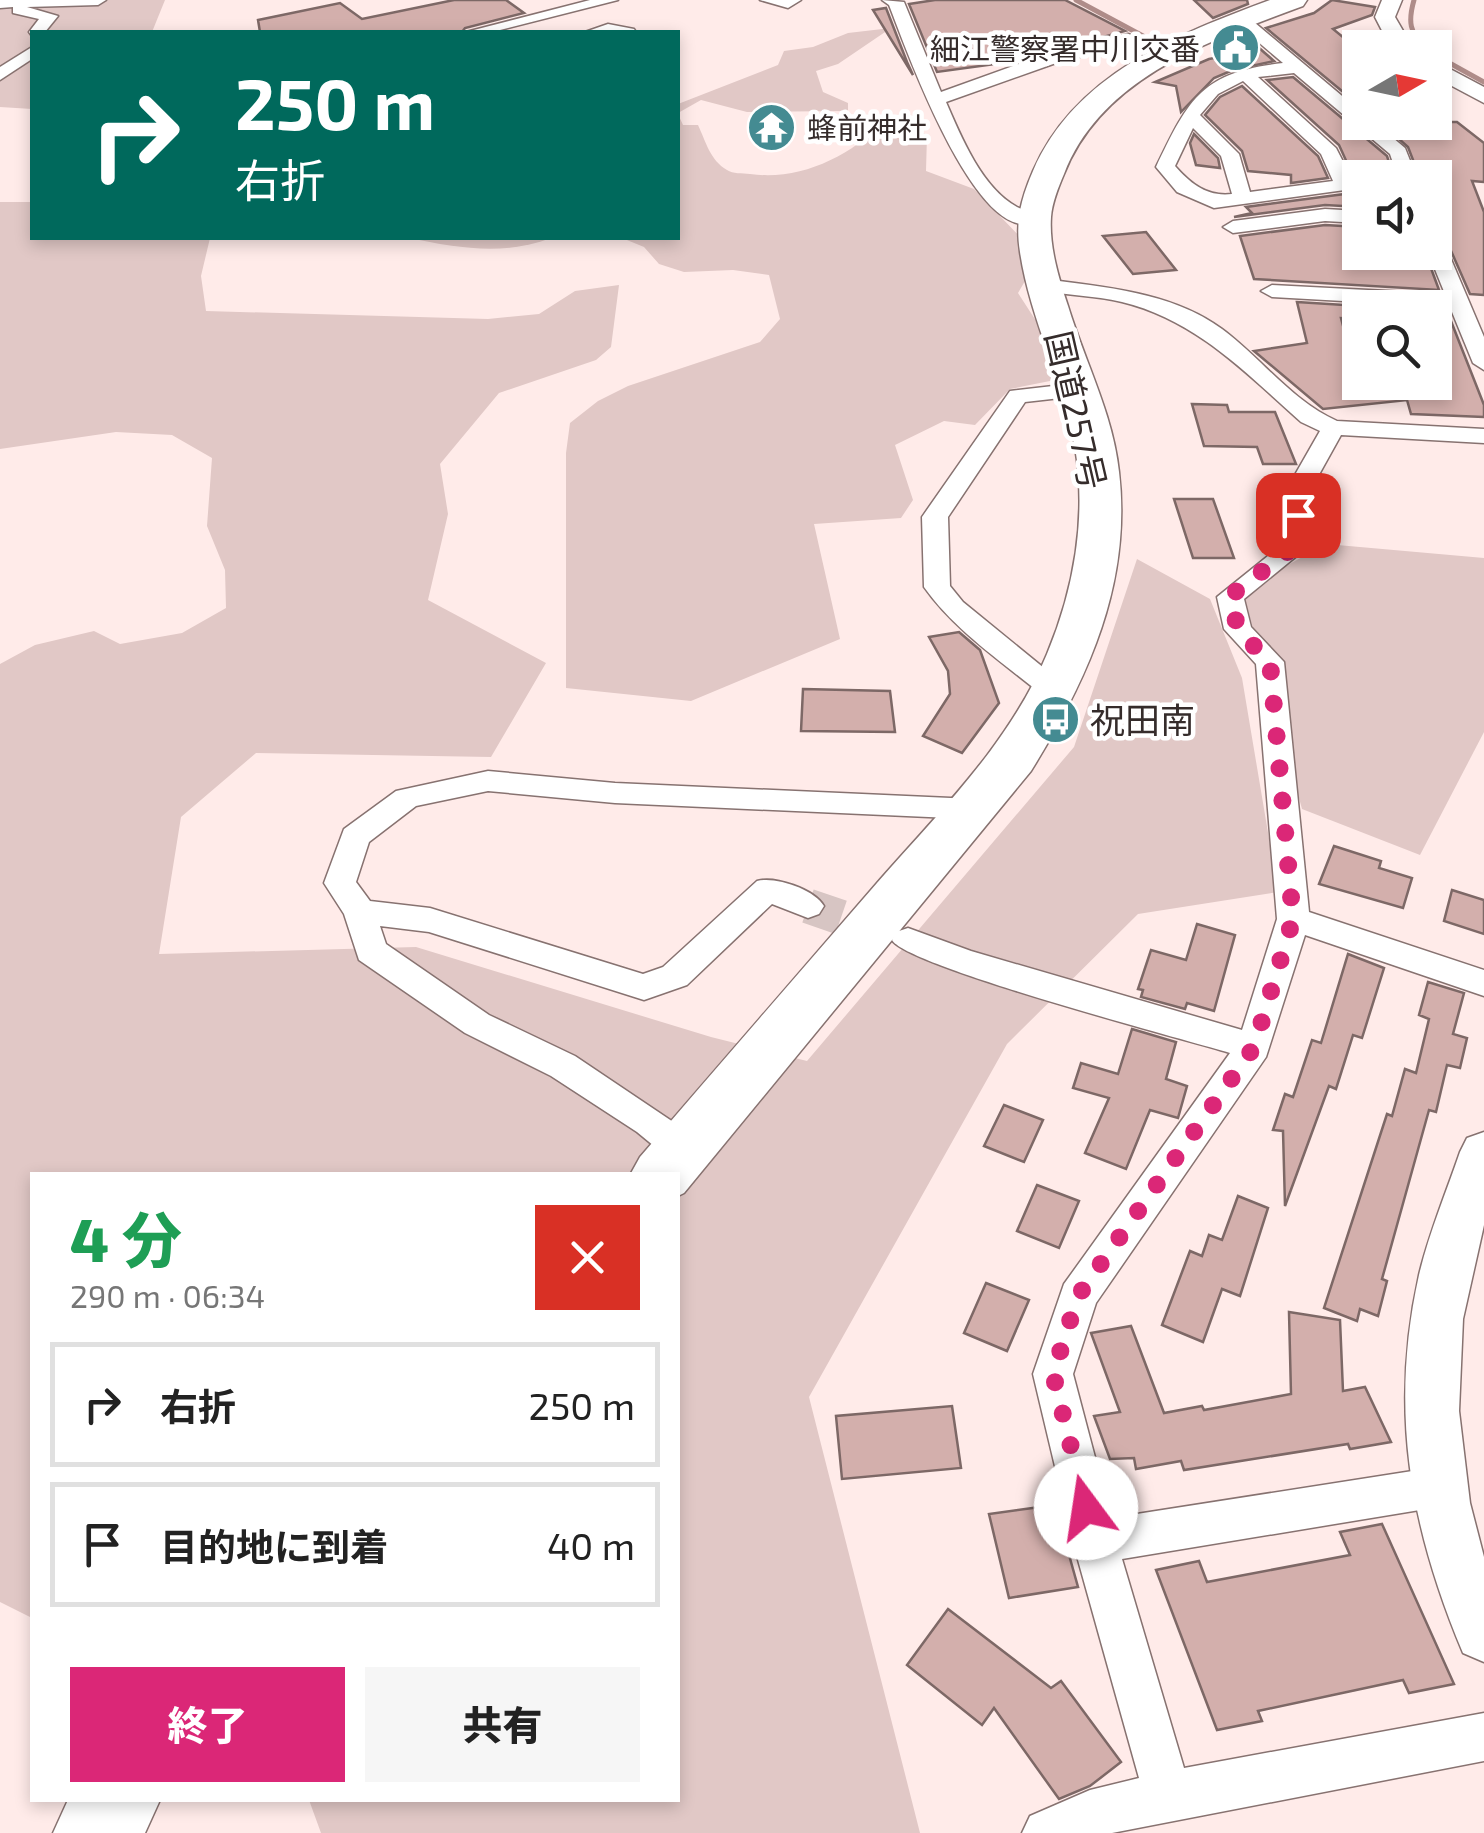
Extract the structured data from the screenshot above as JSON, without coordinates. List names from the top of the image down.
{
  "streets": {
    "highway": ["国道257号"]
  },
  "places": {
    "public building": ["細江警察署中川交番"],
    "temple": ["蜂前神社"],
    "bus stop": ["祝田南"]
  },
  "north": "right",
  "page": {
    "turn": ["250 m", "右折"],
    "heading": ["4 分", "290 m · 06:34"],
    "list": [
      {
        "name": "右折",
        "value": "250 m"
      },
      {
        "name": "目的地に到着",
        "value": "40 m"
      }
    ],
    "buttons": ["終了", "共有"]
  }
}
